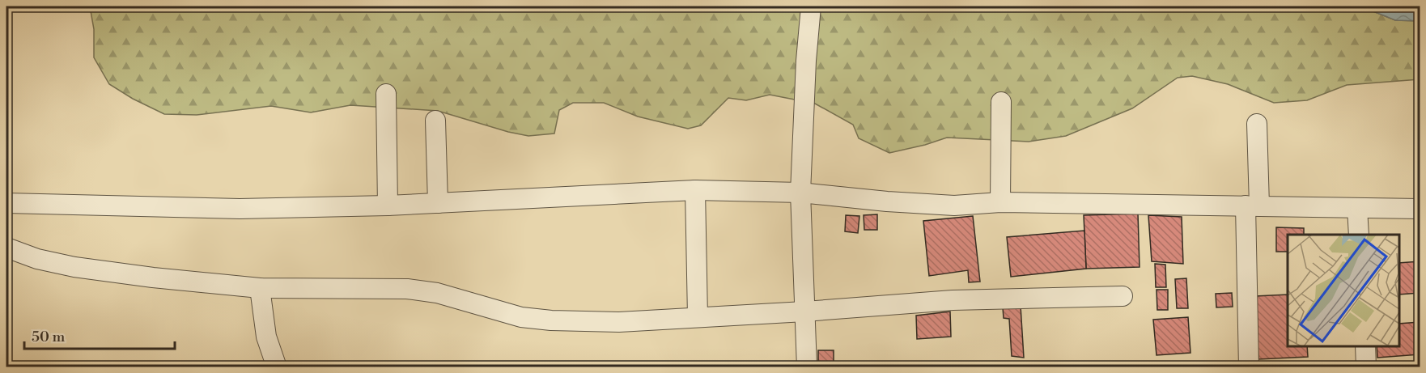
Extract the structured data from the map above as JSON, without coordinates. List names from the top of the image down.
{
  "scale_bar": "50 m"
}
